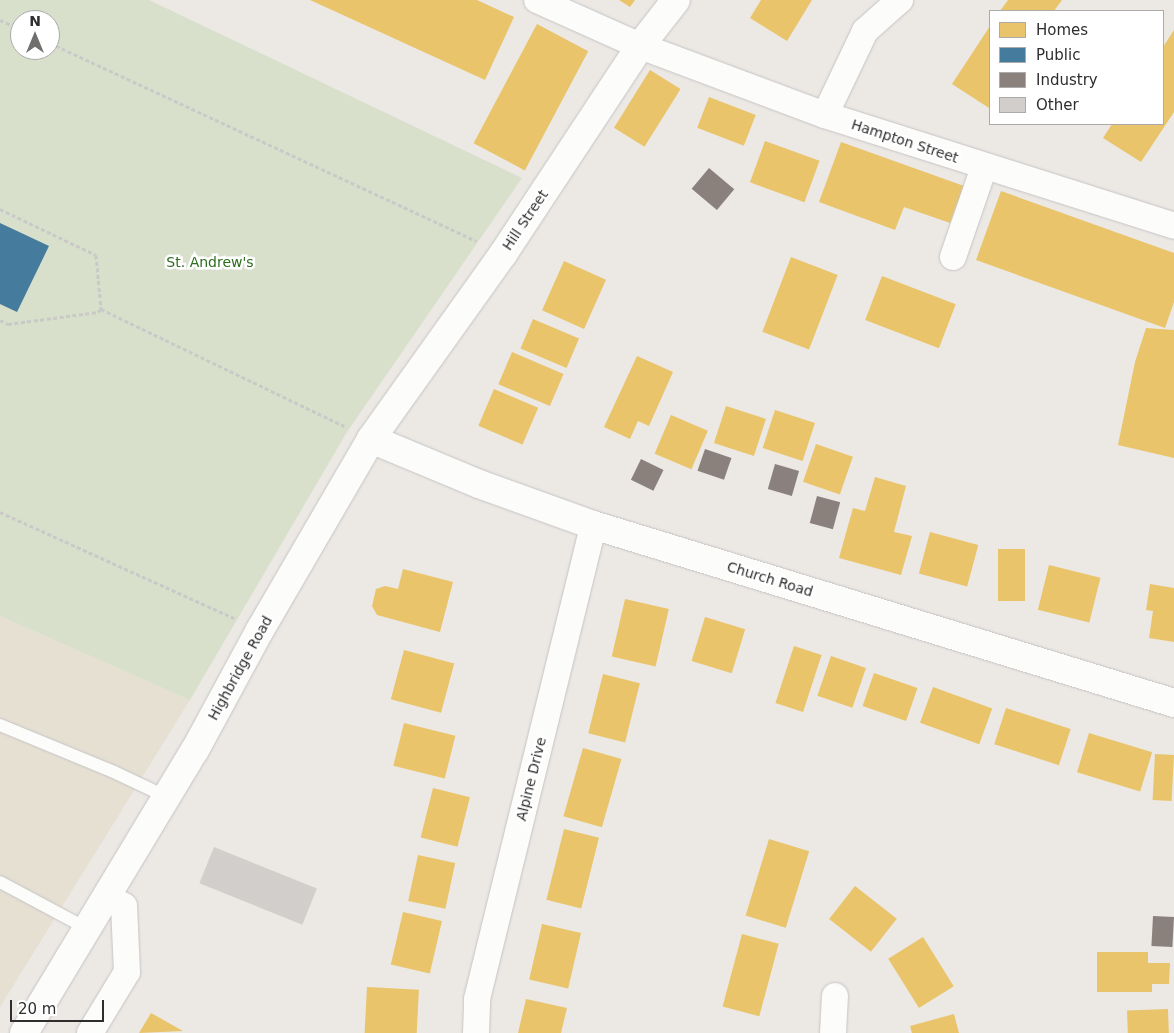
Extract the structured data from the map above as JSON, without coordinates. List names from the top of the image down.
{
  "streets": {
    "street": [
      "Hampton Street",
      "Hill Street",
      "Church Road",
      "Highbridge Road",
      "Alpine Drive"
    ]
  },
  "crossings": [
    ["Hampton Street", "Hill Street"],
    ["Hill Street", "Church Road"],
    ["Hill Street", "Highbridge Road"],
    ["Church Road", "Highbridge Road"],
    ["Church Road", "Alpine Drive"]
  ],
  "parks": ["St. Andrew's"],
  "legend": [
    "Homes",
    "Public",
    "Industry",
    "Other"
  ],
  "scale_bar": "20 m",
  "north": "top"
}
